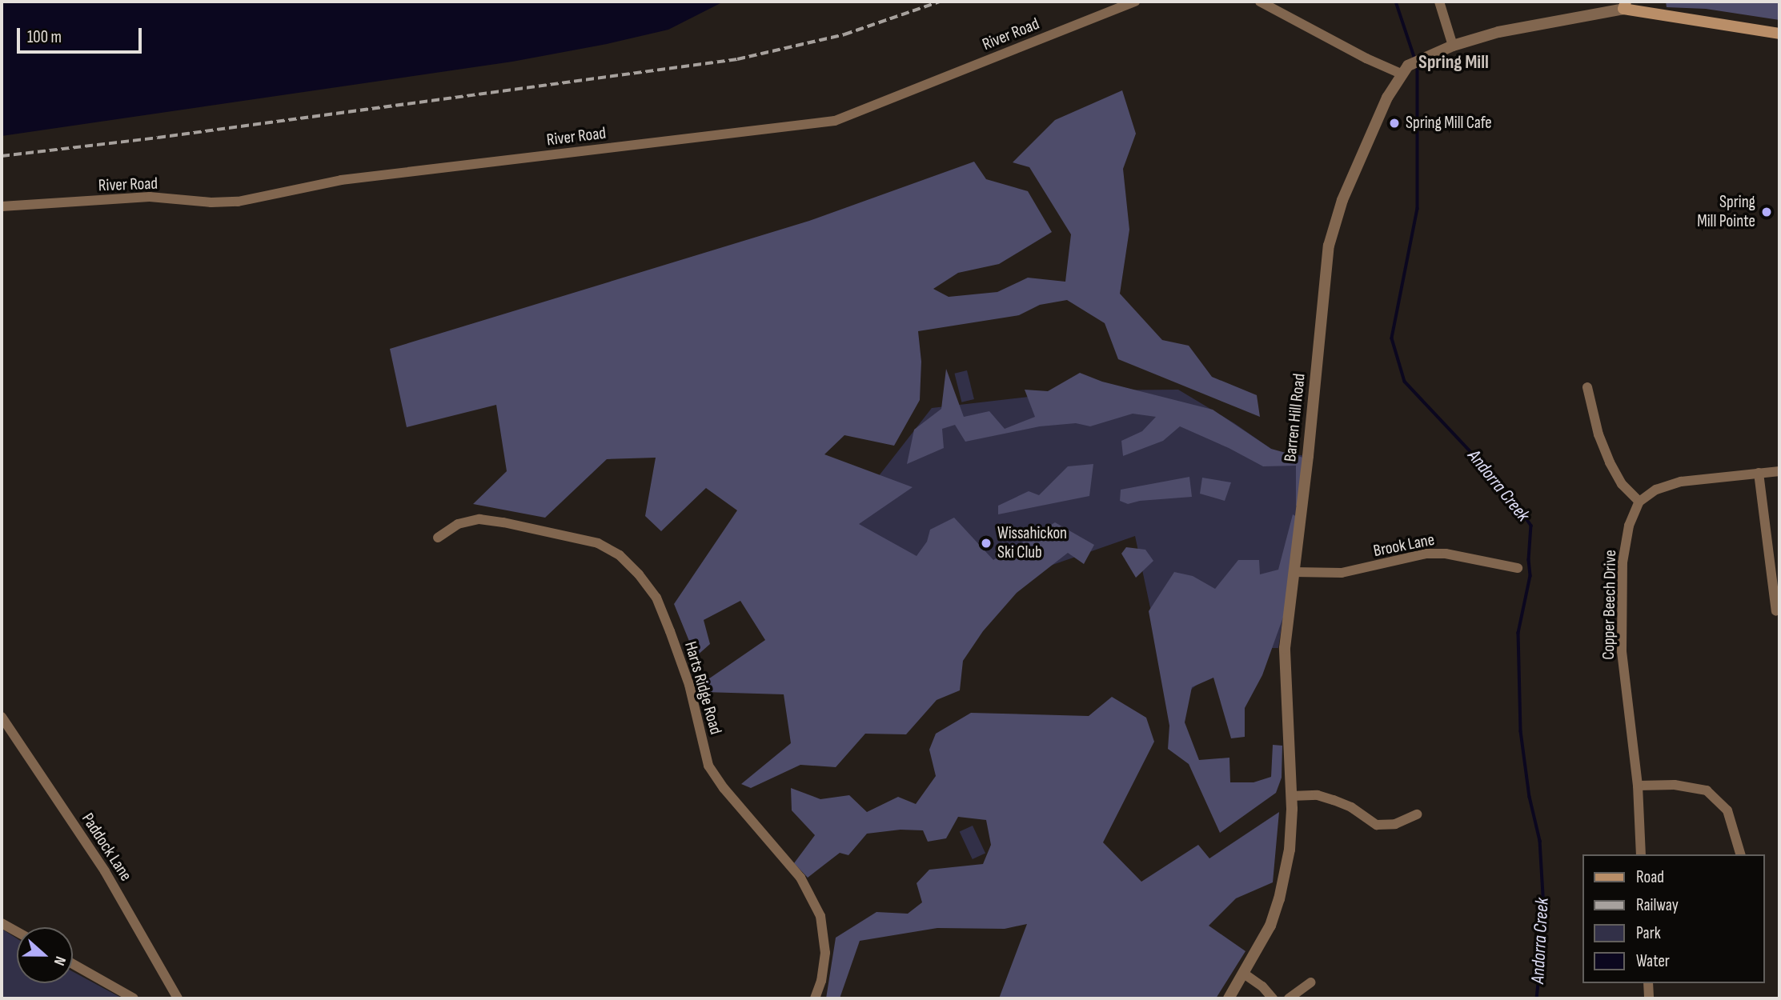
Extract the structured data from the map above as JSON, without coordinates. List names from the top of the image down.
{
  "streets": {
    "street": [
      "River Road",
      "Barren Hill Road",
      "Brook Lane",
      "Copper Beech Drive",
      "Harts Ridge Road",
      "Paddock Lane"
    ]
  },
  "crossings": [
    ["Barren Hill Road", "Brook Lane"]
  ],
  "districts": ["Spring Mill"],
  "water": ["Andorra Creek"],
  "places": ["Spring Mill Cafe", "Spring Mill Pointe", "Wissahickon Ski Club"],
  "legend": [
    "Road",
    "Railway",
    "Park",
    "Water"
  ],
  "scale_bar": "100 m",
  "north": "right"
}
